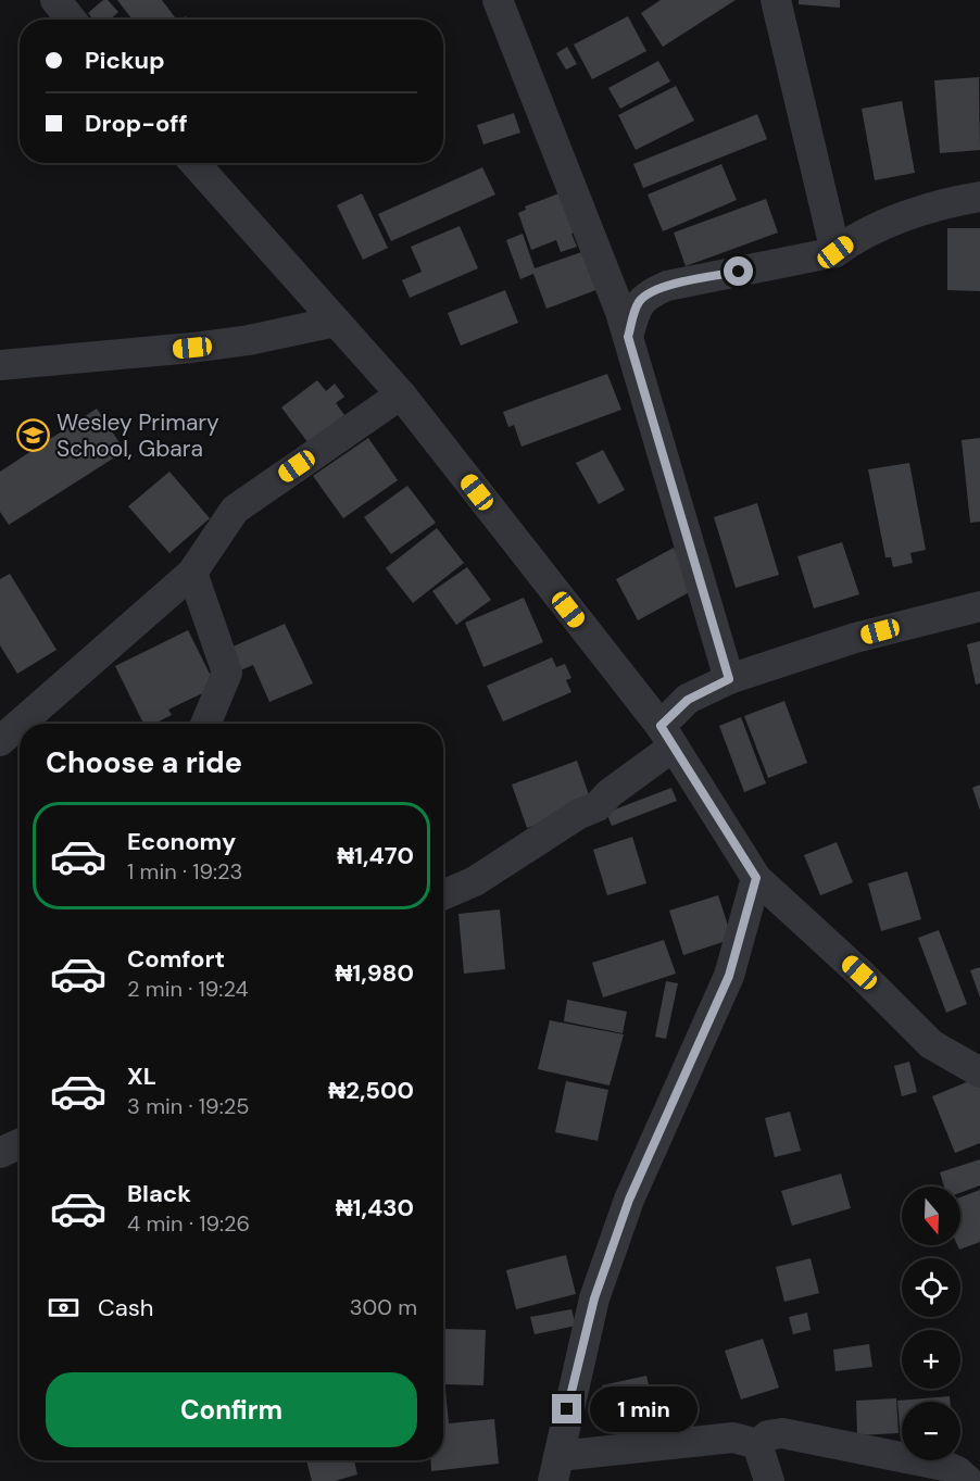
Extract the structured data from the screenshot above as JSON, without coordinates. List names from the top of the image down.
{
  "places": {
    "school or university": ["Wesley Primary School, Gbara"]
  },
  "north": "bottom",
  "page": {
    "banner": ["Pickup", "Drop-off"],
    "heading": "Choose a ride",
    "list": [
      {
        "name": "Economy",
        "note": "1 min · 19:23",
        "value": "₦1,470"
      },
      {
        "name": "Comfort",
        "note": "2 min · 19:24",
        "value": "₦1,980"
      },
      {
        "name": "XL",
        "note": "3 min · 19:25",
        "value": "₦2,500"
      },
      {
        "name": "Black",
        "note": "4 min · 19:26",
        "value": "₦1,430"
      }
    ],
    "map_buttons": ["+", "−"],
    "pay": ["Cash", "300 m"],
    "buttons": "Confirm",
    "bubble": "1 min"
  }
}
